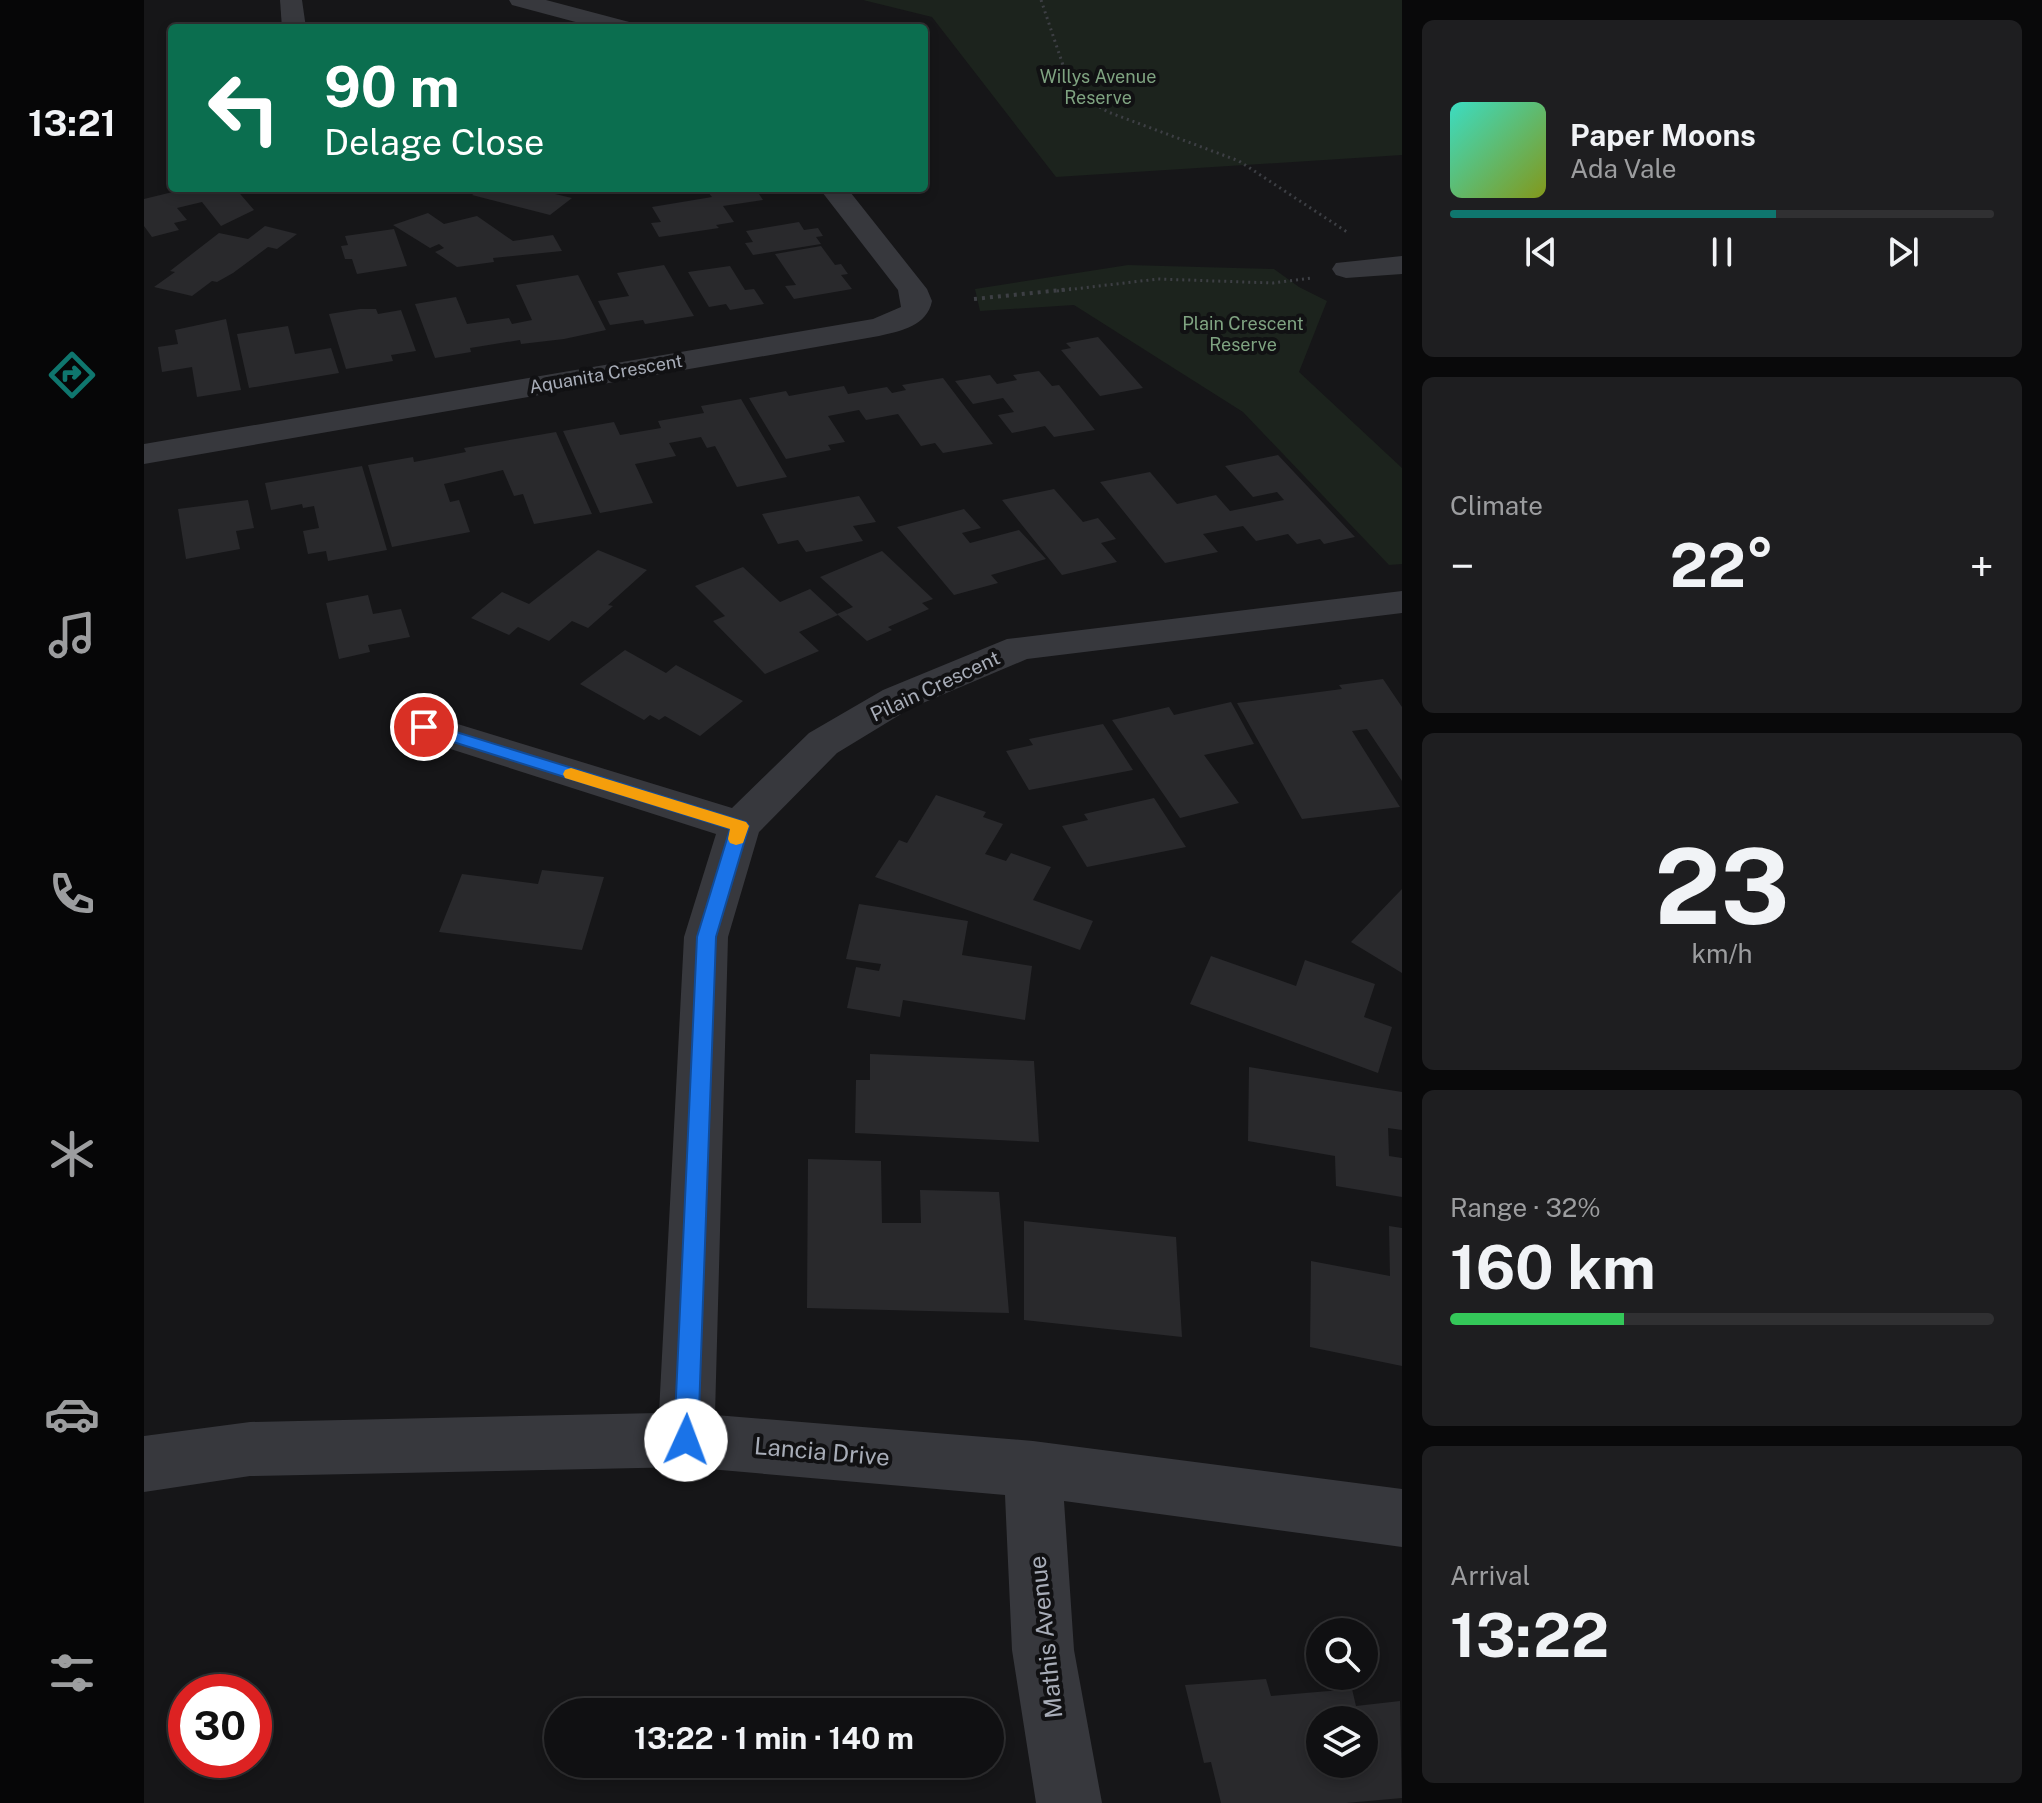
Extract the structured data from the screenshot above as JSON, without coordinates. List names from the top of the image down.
{
  "streets": {
    "street": [
      "Aquanita Crescent",
      "Pilain Crescent",
      "Lancia Drive",
      "Mathis Avenue"
    ]
  },
  "crossings": [
    ["Pilain Crescent", "Lancia Drive"],
    ["Lancia Drive", "Mathis Avenue"]
  ],
  "parks": ["Willys Avenue Reserve", "Plain Crescent Reserve"],
  "page": {
    "tabs": "13:21",
    "turn": ["90 m", "Delage Close"],
    "song": ["Paper Moons", "Ada Vale"],
    "tile": [
      "Climate",
      ["23", "km/h"],
      ["Range · 32%", "160 km"],
      ["Arrival", "13:22"]
    ],
    "heat": ["−", "22°", "+"],
    "limit": "30",
    "trip": "13:22 · 1 min · 140 m"
  }
}
